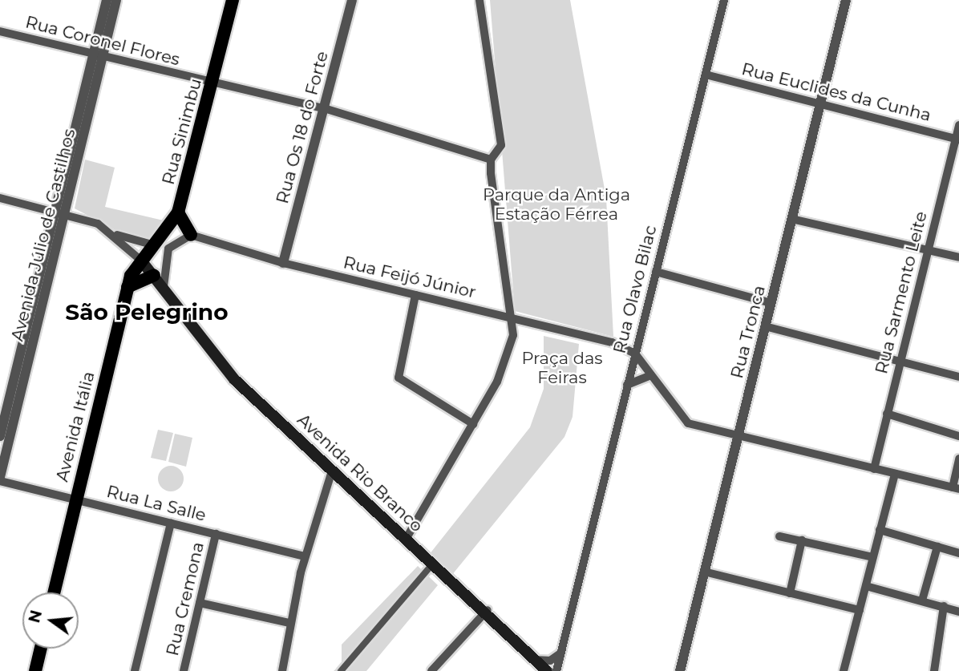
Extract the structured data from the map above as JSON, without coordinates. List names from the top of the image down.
{
  "streets": {
    "main road": ["Rua Sinimbu", "Avenida Itália", "Avenida Rio Branco"],
    "street": [
      "Rua Coronel Flores",
      "Rua Euclides da Cunha",
      "Rua Os 18 do Forte",
      "Avenida Júlio de Castilhos",
      "Rua Feijó Júnior",
      "Rua Olavo Bilac",
      "Rua Sarmento Leite",
      "Rua Tronca",
      "Rua La Salle",
      "Rua Cremona"
    ]
  },
  "crossings": [
    ["Rua Coronel Flores", "Rua Os 18 do Forte"],
    ["Rua Coronel Flores", "Rua Sinimbu"],
    ["Rua Coronel Flores", "Avenida Júlio de Castilhos"],
    ["Rua Euclides da Cunha", "Rua Olavo Bilac"],
    ["Rua Euclides da Cunha", "Rua Sarmento Leite"],
    ["Rua Euclides da Cunha", "Rua Tronca"],
    ["Rua Os 18 do Forte", "Rua Feijó Júnior"],
    ["Rua Sinimbu", "Avenida Itália"],
    ["Rua Sinimbu", "Avenida Rio Branco"],
    ["Avenida Júlio de Castilhos", "Rua La Salle"],
    ["Rua Feijó Júnior", "Rua Olavo Bilac"],
    ["Rua Feijó Júnior", "Rua Sarmento Leite"],
    ["Rua Feijó Júnior", "Rua Tronca"],
    ["Avenida Itália", "Avenida Rio Branco"],
    ["Avenida Itália", "Rua La Salle"],
    ["Rua La Salle", "Rua Cremona"]
  ],
  "districts": ["São Pelegrino"],
  "parks": ["Parque da Antiga Estação Férrea", "Praça das Feiras"],
  "north": "left"
}
